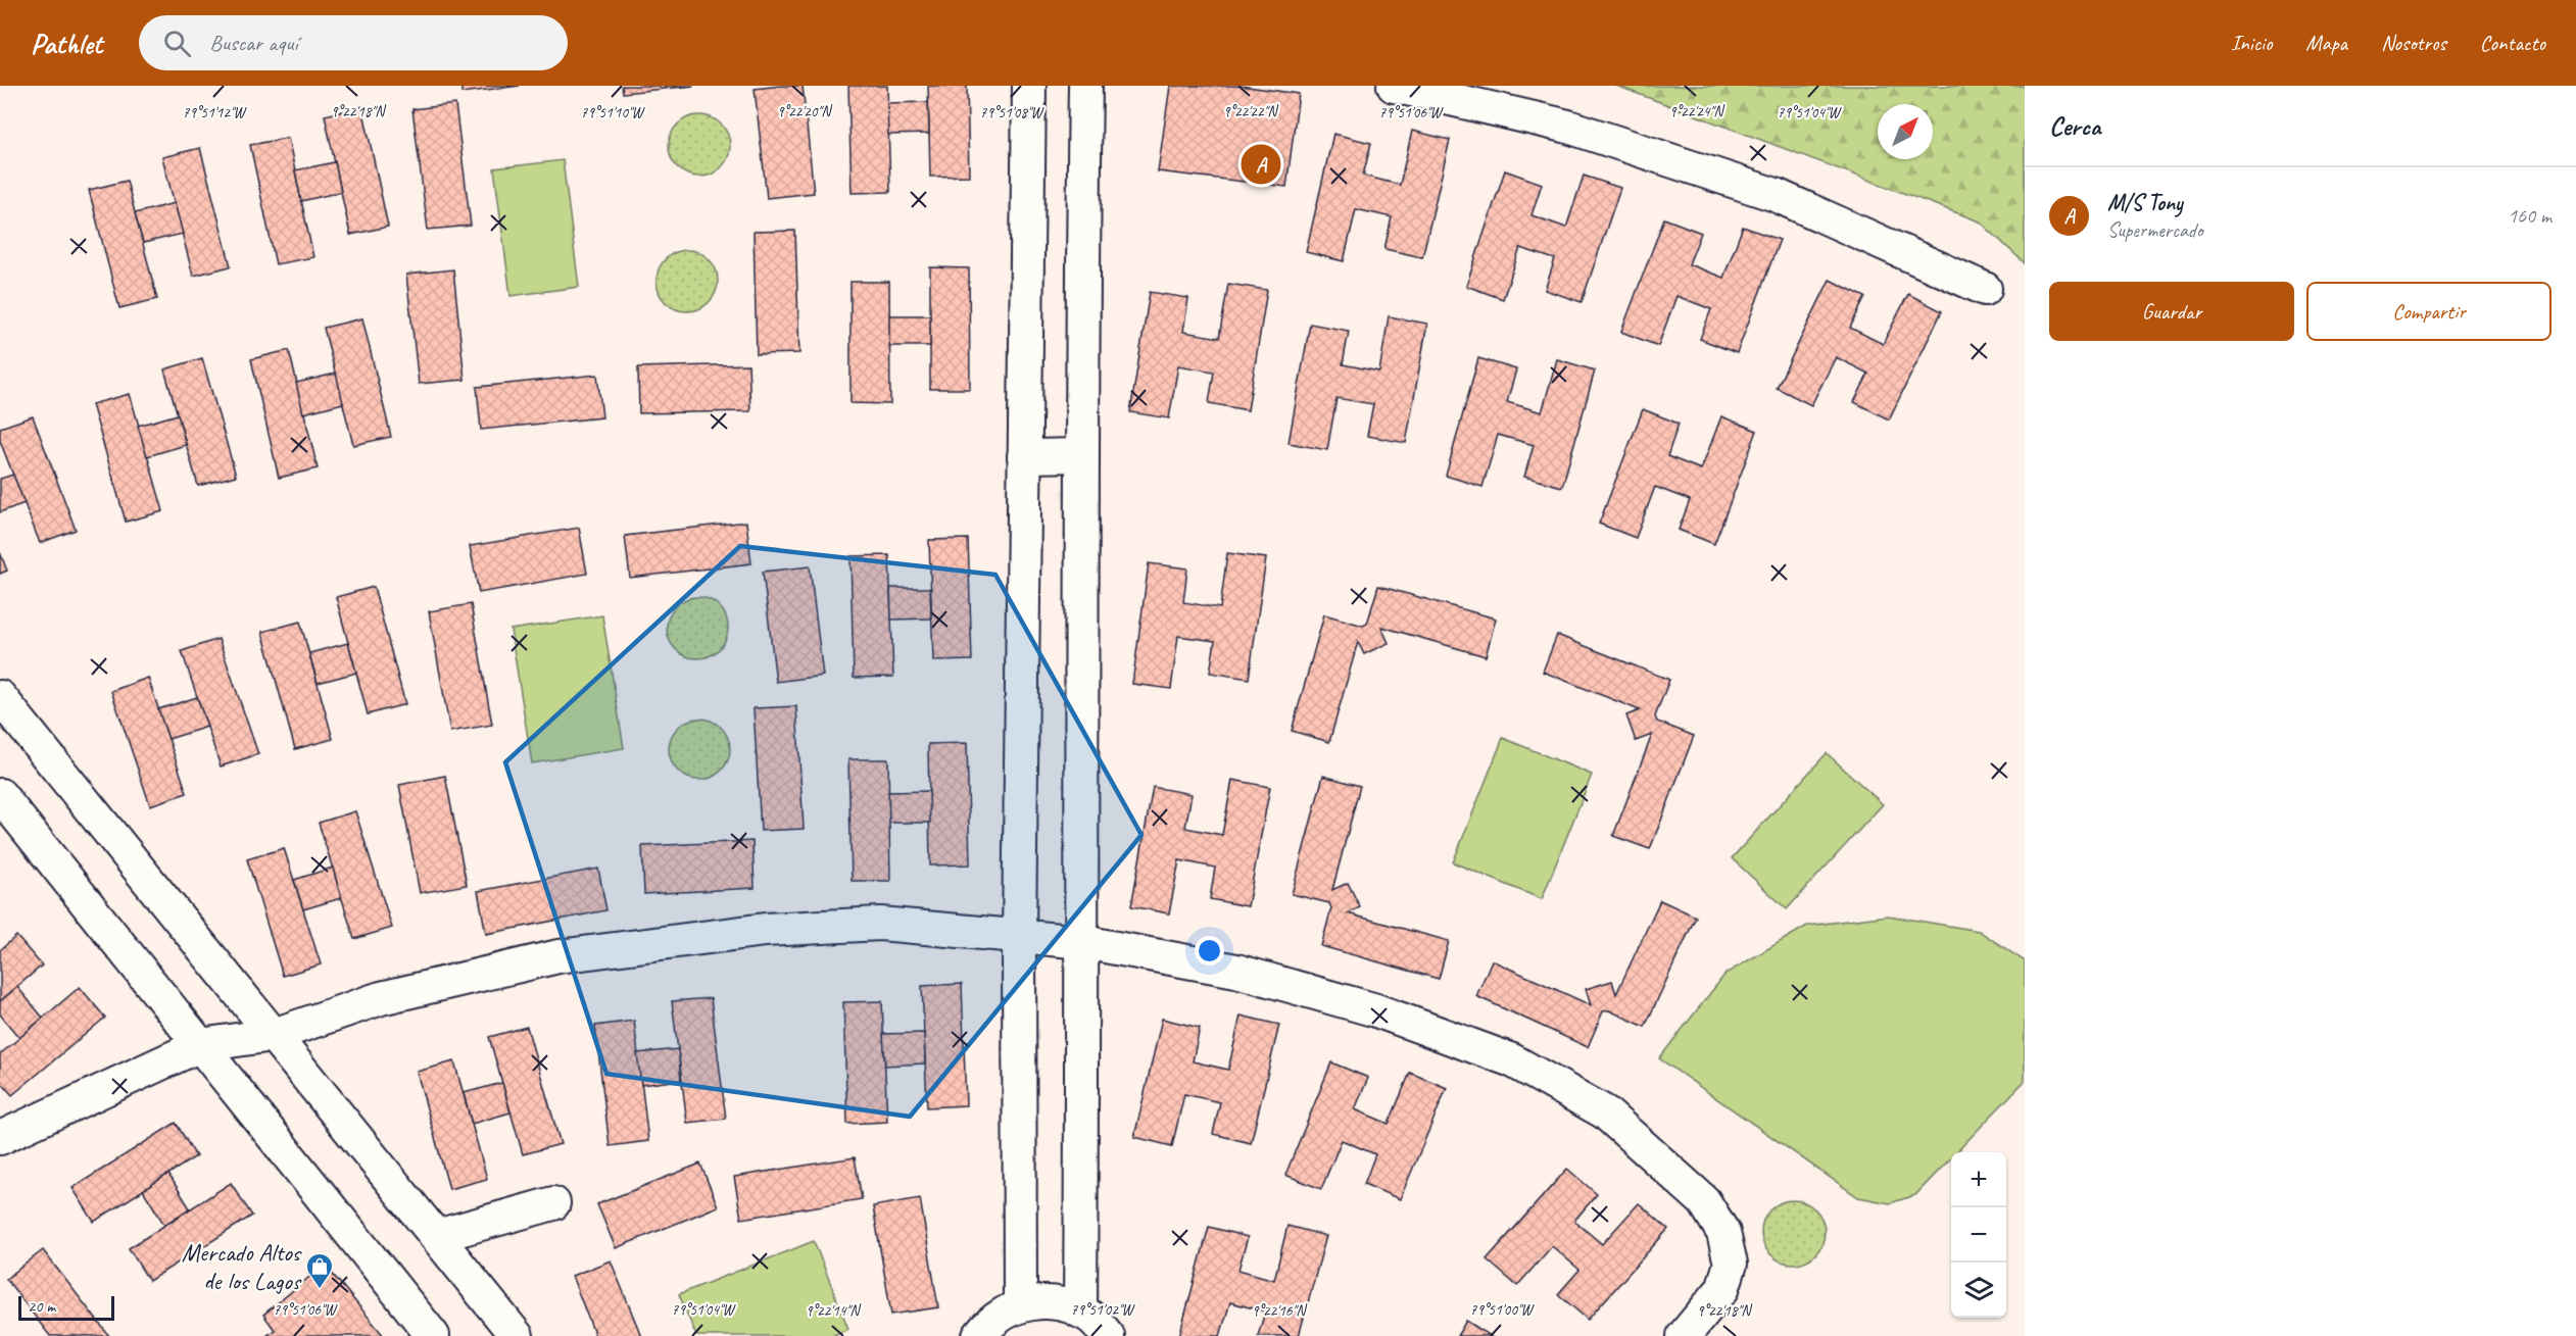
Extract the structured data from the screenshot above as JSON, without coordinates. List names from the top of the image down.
{
  "places": {
    "shop": ["Mercado Altos de los Lagos"]
  },
  "scale_bar": "20 m",
  "north": "top right",
  "page": {
    "header": "Pathlet",
    "search": "Buscar aquí",
    "nav": [
      "Inicio",
      "Mapa",
      "Nosotros",
      "Contacto"
    ],
    "heading": "Cerca",
    "pins": "A",
    "list": [
      {
        "mark": "A",
        "name": "M/S Tony",
        "note": "Supermercado",
        "value": "160 m"
      }
    ],
    "buttons": ["Guardar", "Compartir"],
    "map_buttons": ["+", "−"],
    "scale": "20 m"
  },
  "coordinates": [
    "9°22'24\"N",
    "9°22'18\"N",
    "9°22'20\"N",
    "9°22'22\"N",
    "79°51'12\"W",
    "79°51'10\"W",
    "79°51'08\"W",
    "79°51'04\"W",
    "79°51'06\"W",
    "79°51'02\"W",
    "79°51'00\"W",
    "9°22'14\"N",
    "9°22'16\"N"
  ]
}
